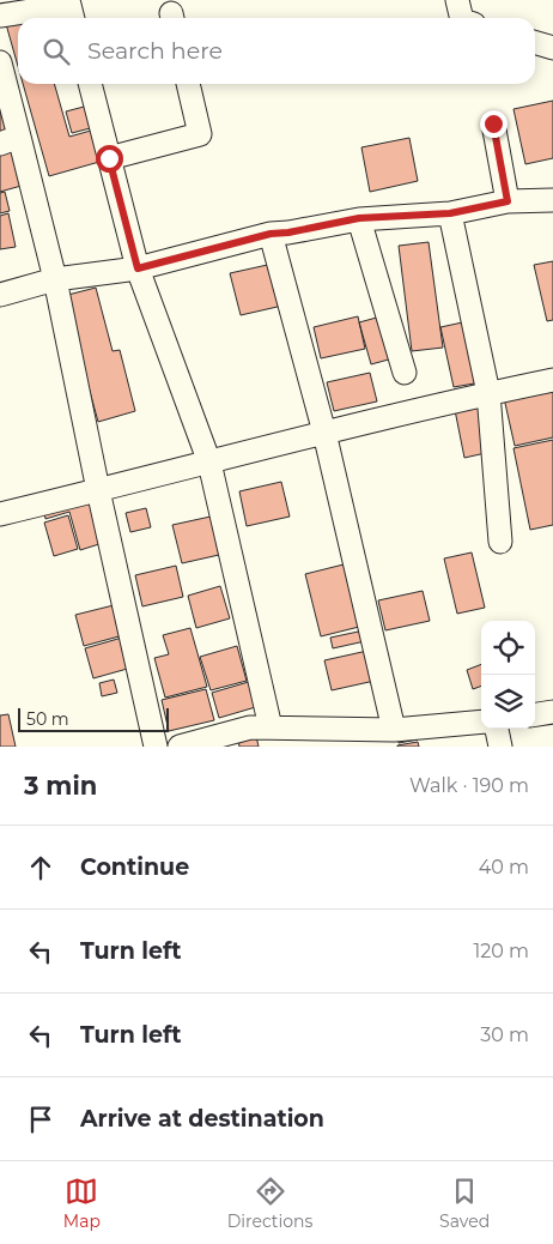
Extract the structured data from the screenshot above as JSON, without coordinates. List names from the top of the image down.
{
  "scale_bar": "50 m",
  "page": {
    "search": "Search here",
    "scale": "50 m",
    "heading": ["3 min", "Walk · 190 m"],
    "list": [
      ["Continue", "40 m"],
      ["Turn left", "120 m"],
      ["Turn left", "30 m"],
      "Arrive at destination"
    ],
    "nav": ["Map", "Directions", "Saved"]
  }
}
